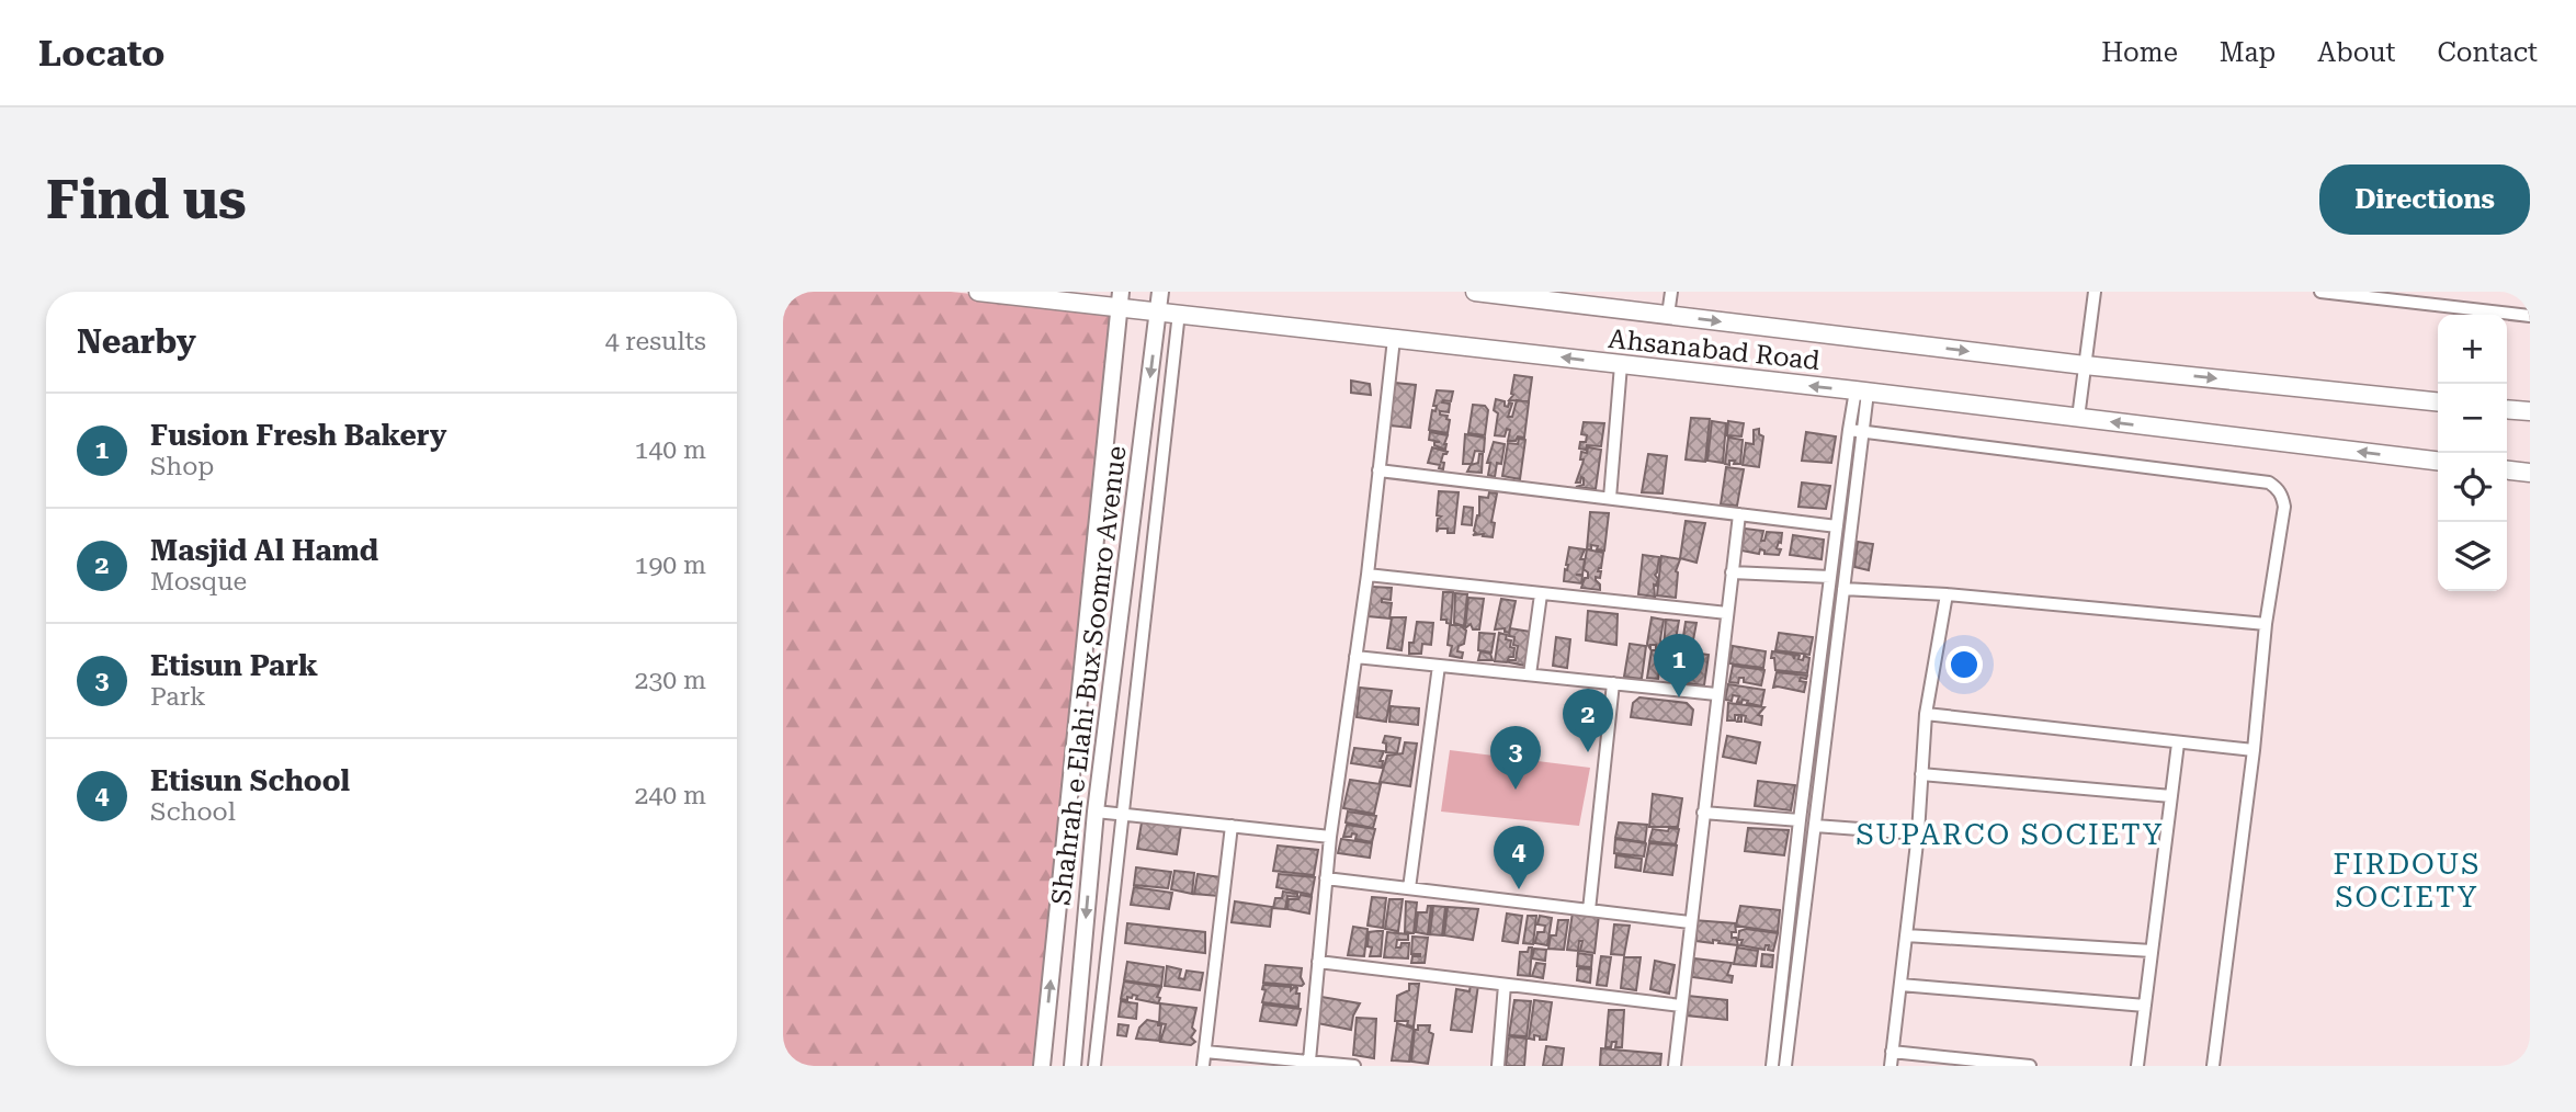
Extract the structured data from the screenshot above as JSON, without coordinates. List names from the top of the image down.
{
  "streets": {
    "main road": ["Ahsanabad Road", "Shahrah e Elahi Bux Soomro Avenue"]
  },
  "crossings": [
    ["Ahsanabad Road", "Shahrah e Elahi Bux Soomro Avenue"]
  ],
  "districts": ["SUPARCO SOCIETY", "FIRDOUS SOCIETY"],
  "page": {
    "header": "Locato",
    "nav": [
      "Home",
      "Map",
      "About",
      "Contact"
    ],
    "buttons": "Directions",
    "title": "Find us",
    "heading": ["Nearby", "4 results"],
    "map_buttons": ["+", "−"],
    "list": [
      {
        "mark": "1",
        "name": "Fusion Fresh Bakery",
        "note": "Shop",
        "value": "140 m"
      },
      {
        "mark": "2",
        "name": "Masjid Al Hamd",
        "note": "Mosque",
        "value": "190 m"
      },
      {
        "mark": "3",
        "name": "Etisun Park",
        "note": "Park",
        "value": "230 m"
      },
      {
        "mark": "4",
        "name": "Etisun School",
        "note": "School",
        "value": "240 m"
      }
    ],
    "pins": [
      "1",
      "2",
      "3",
      "4"
    ]
  }
}
